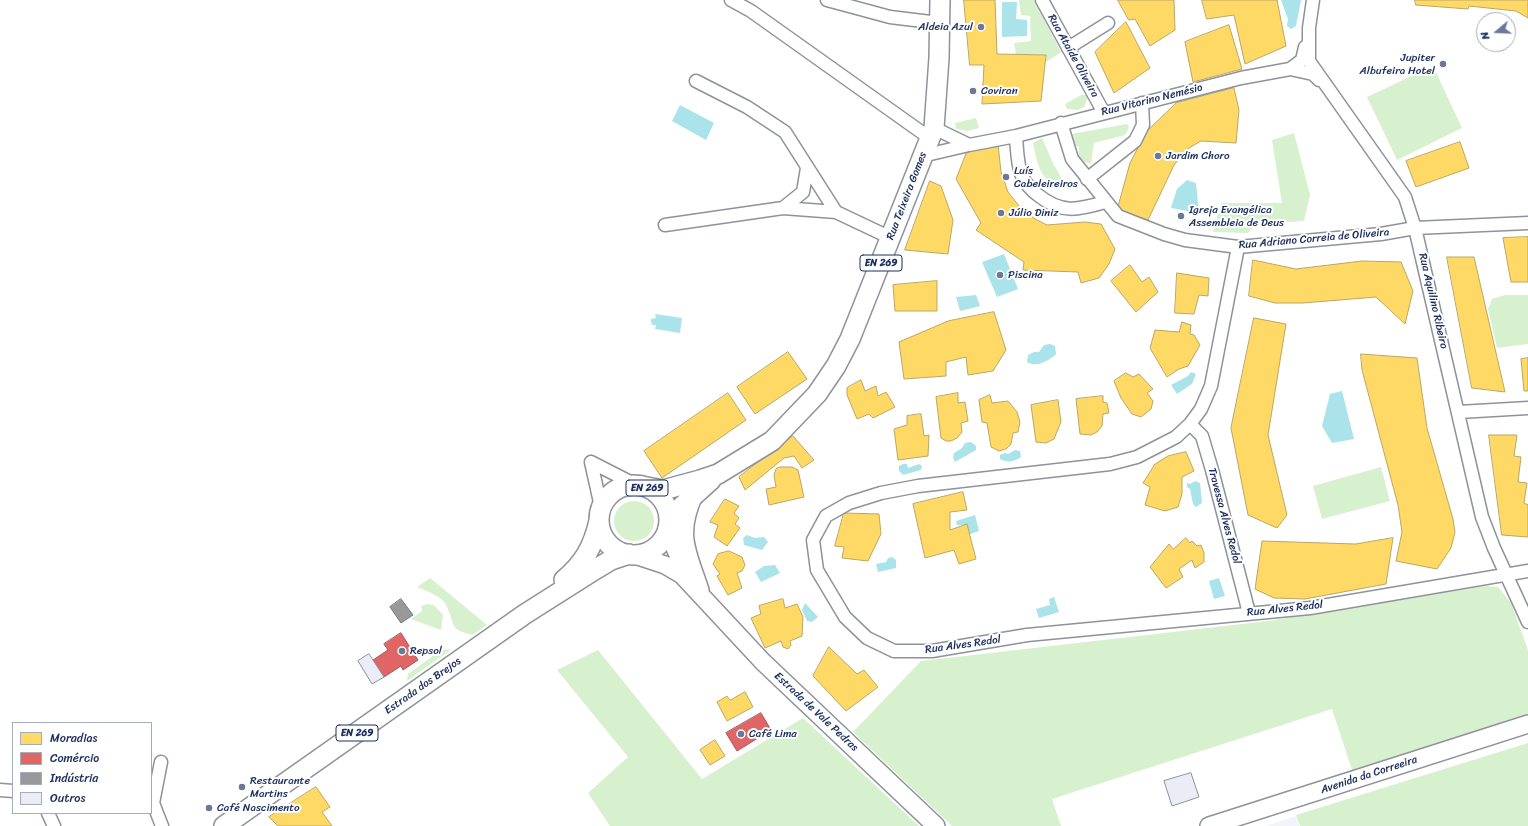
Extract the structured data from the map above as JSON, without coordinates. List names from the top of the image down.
{
  "streets": {
    "main road": [
      "Rua Teixeira Gomes",
      "EN 269",
      "Estrada dos Brejos",
      "Estrada de Vale Pedras",
      "Avenida da Correeira"
    ],
    "street": [
      "Rua Ataíde Oliveira",
      "Rua Vitorino Nemésio",
      "Rua Adriano Correia de Oliveira",
      "Rua Aquilino Ribeiro",
      "Travessa Alves Redol",
      "Rua Alves Redol"
    ]
  },
  "crossings": [
    ["Rua Ataíde Oliveira", "Rua Vitorino Nemésio"],
    ["Rua Vitorino Nemésio", "Rua Teixeira Gomes"],
    ["Rua Vitorino Nemésio", "Rua Adriano Correia de Oliveira"],
    ["Rua Teixeira Gomes", "EN 269"],
    ["Rua Teixeira Gomes", "Estrada dos Brejos"],
    ["Rua Teixeira Gomes", "Estrada de Vale Pedras"],
    ["Rua Adriano Correia de Oliveira", "Rua Aquilino Ribeiro"],
    ["Rua Adriano Correia de Oliveira", "Rua Alves Redol"],
    ["EN 269", "Estrada dos Brejos"],
    ["EN 269", "Estrada de Vale Pedras"],
    ["Rua Aquilino Ribeiro", "Rua Alves Redol"],
    ["Travessa Alves Redol", "Rua Alves Redol"],
    ["Estrada dos Brejos", "Estrada de Vale Pedras"]
  ],
  "places": [
    "Aldeia Azul",
    "Jupiter Albufeira Hotel",
    "Coviran",
    "Jardim Choro",
    "Luís Cabeleireiros",
    "Júlio Diniz",
    "Igreja Evangélica Assembleia de Deus",
    "Piscina",
    "Repsol",
    "Café Lima",
    "Restaurante Martins",
    "Café Nascimento"
  ],
  "legend": [
    "Moradias",
    "Comércio",
    "Indústria",
    "Outros"
  ],
  "north": "left"
}
